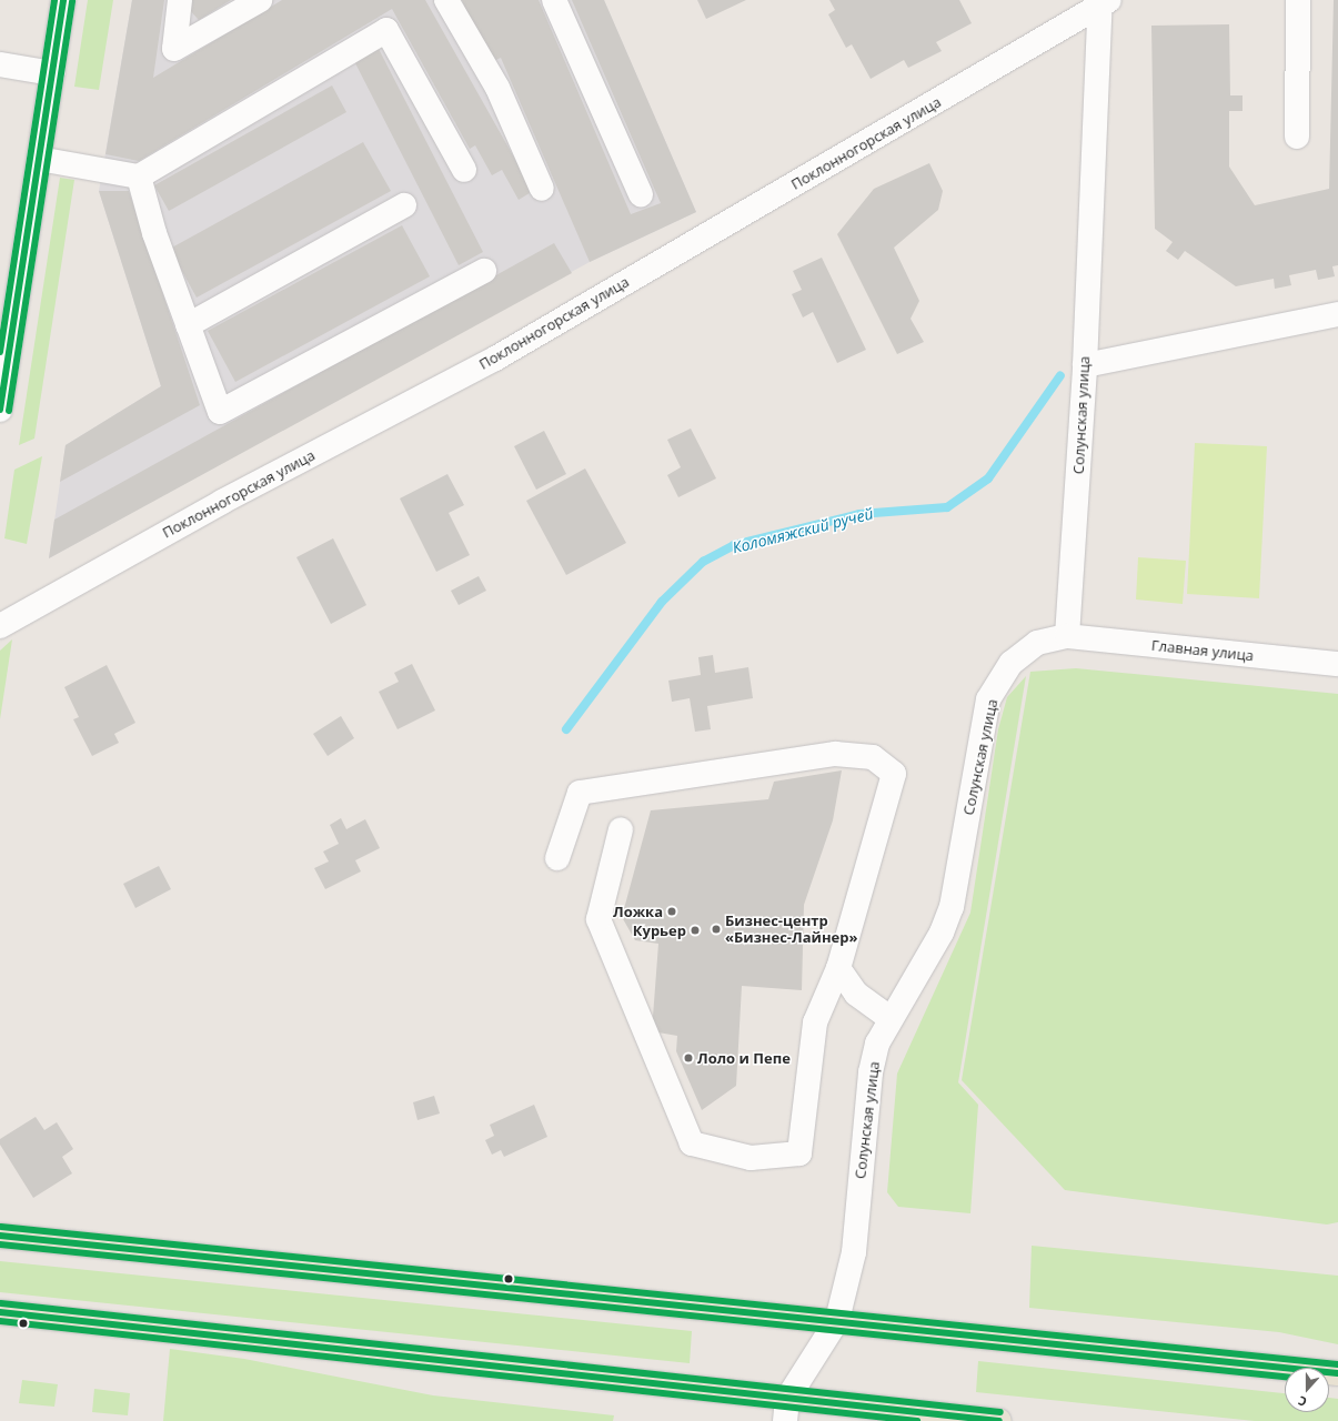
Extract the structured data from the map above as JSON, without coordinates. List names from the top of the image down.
{
  "streets": {
    "street": ["Поклонногорская улица", "Солунская улица", "Главная улица"]
  },
  "crossings": [
    ["Поклонногорская улица", "Солунская улица"],
    ["Солунская улица", "Главная улица"]
  ],
  "water": ["Коломяжский ручей"],
  "places": [
    "Ложка",
    "Бизнес-центр «Бизнес-Лайнер»",
    "Курьер",
    "Лоло и Пепе"
  ],
  "north": "bottom"
}
